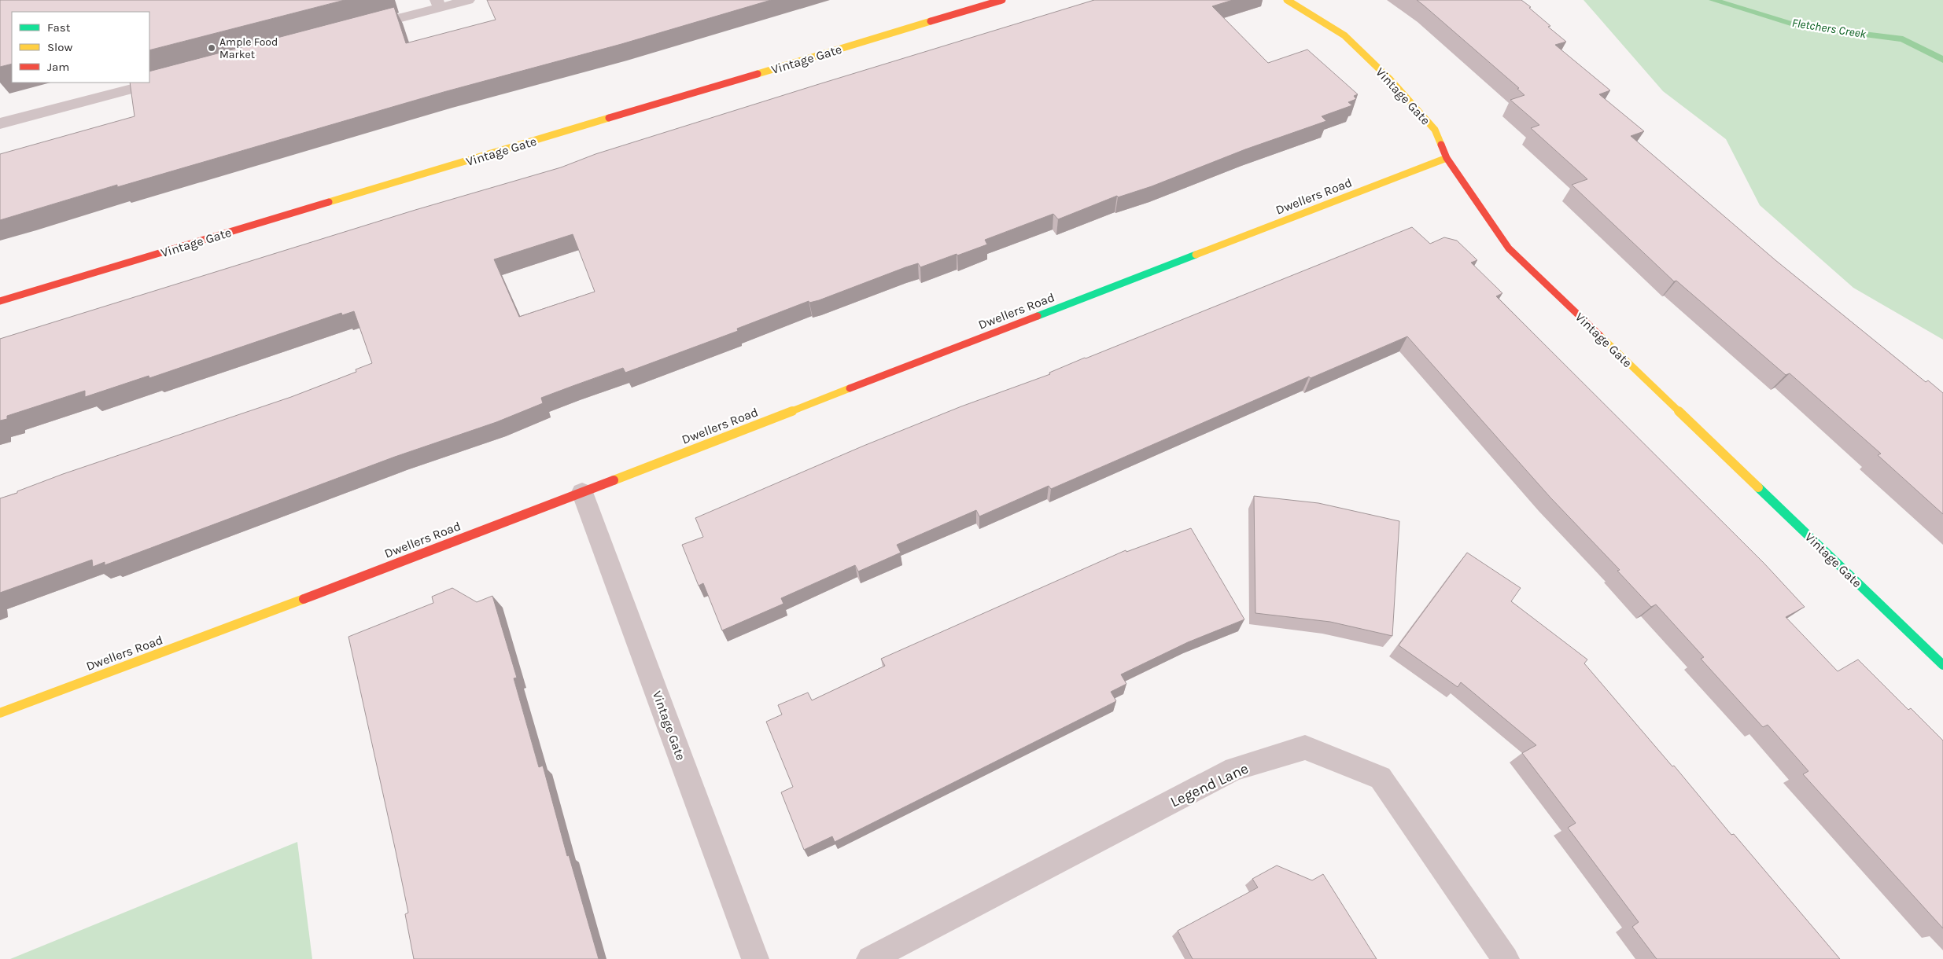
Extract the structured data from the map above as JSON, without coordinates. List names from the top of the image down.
{
  "streets": {
    "street": ["Vintage Gate", "Dwellers Road", "Legend Lane"]
  },
  "crossings": [
    ["Vintage Gate", "Dwellers Road"]
  ],
  "water": ["Fletchers Creek"],
  "places": ["Ample Food Market"],
  "legend": ["Fast", "Slow", "Jam"]
}
